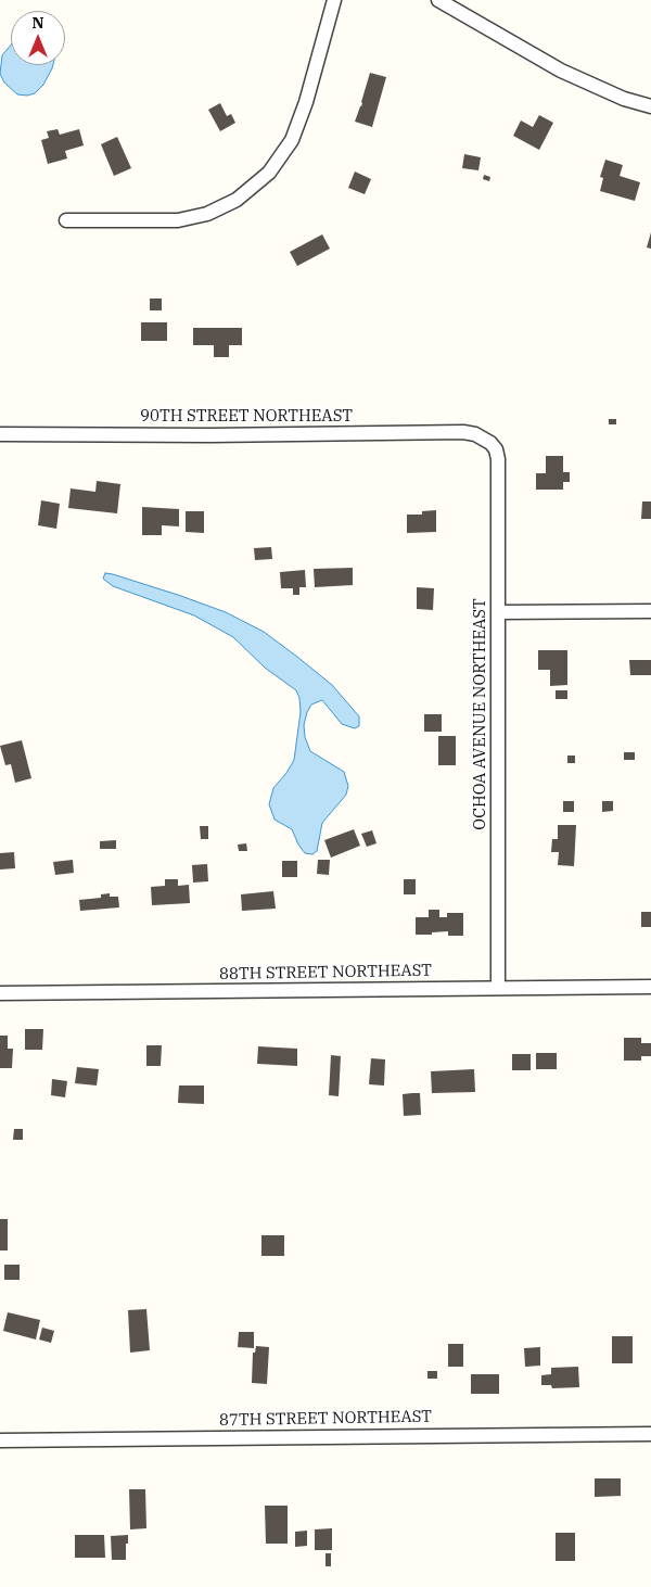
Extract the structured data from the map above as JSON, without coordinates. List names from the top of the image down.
{
  "streets": {
    "street": [
      "90TH STREET NORTHEAST",
      "OCHOA AVENUE NORTHEAST",
      "88TH STREET NORTHEAST",
      "87TH STREET NORTHEAST"
    ]
  },
  "crossings": [
    ["90TH STREET NORTHEAST", "OCHOA AVENUE NORTHEAST"],
    ["OCHOA AVENUE NORTHEAST", "88TH STREET NORTHEAST"]
  ],
  "north": "top"
}
